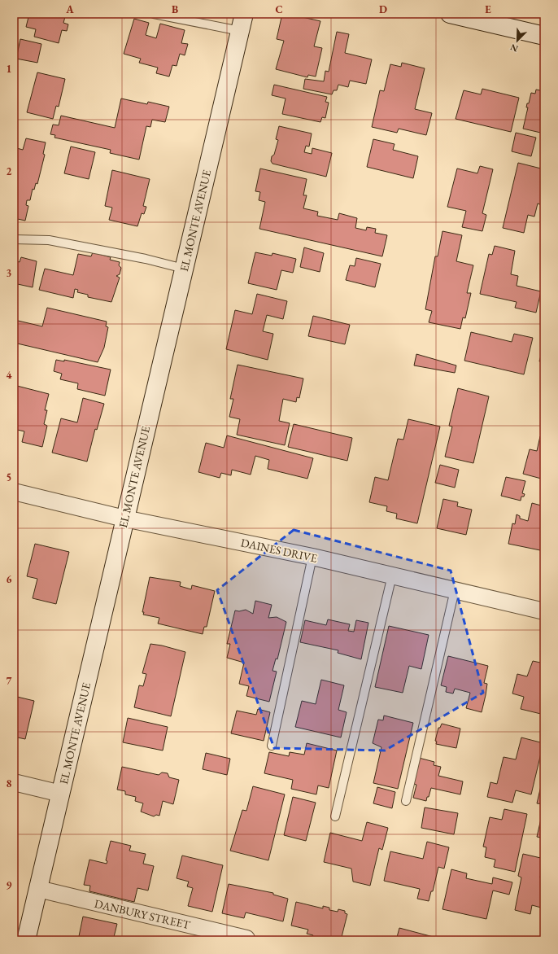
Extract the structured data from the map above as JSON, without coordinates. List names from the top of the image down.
{
  "streets": {
    "street": ["EL MONTE AVENUE", "DAINES DRIVE", "DANBURY STREET"]
  },
  "crossings": [
    ["EL MONTE AVENUE", "DAINES DRIVE"],
    ["EL MONTE AVENUE", "DANBURY STREET"]
  ],
  "north": "bottom left",
  "grid": {
    "columns": [
      "A",
      "B",
      "C",
      "D",
      "E"
    ],
    "rows": [
      "1",
      "2",
      "3",
      "4",
      "5",
      "6",
      "7",
      "8",
      "9"
    ]
  }
}
